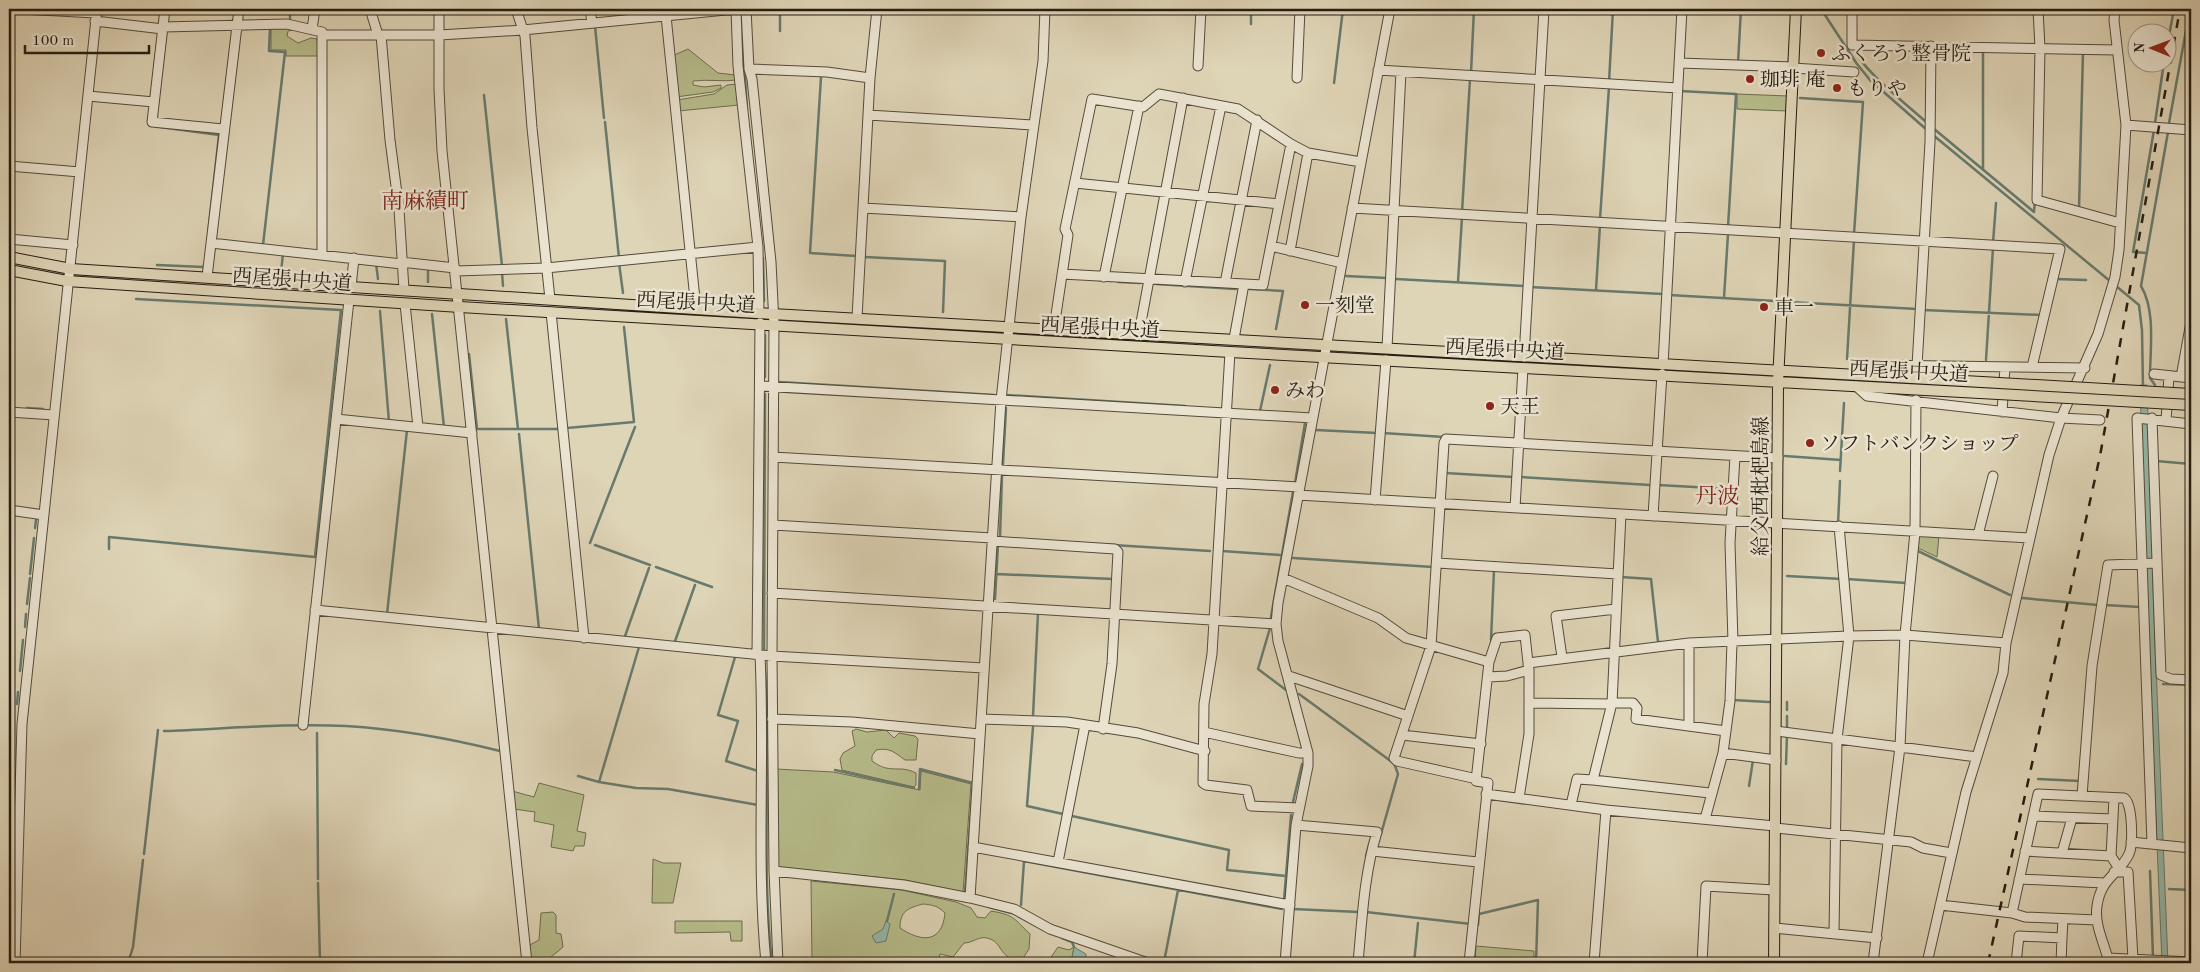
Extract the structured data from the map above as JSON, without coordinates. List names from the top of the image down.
{
  "streets": {
    "main road": ["西尾張中央道", "給父西枇杷島線"]
  },
  "crossings": [
    ["西尾張中央道", "給父西枇杷島線"]
  ],
  "districts": ["南麻績町", "丹波"],
  "places": [
    "ふくろう整骨院",
    "珈琲 庵",
    "もりや",
    "一刻堂",
    "車一",
    "みわ",
    "天王",
    "ソフトバンクショップ"
  ],
  "scale_bar": "100 m",
  "north": "left"
}
